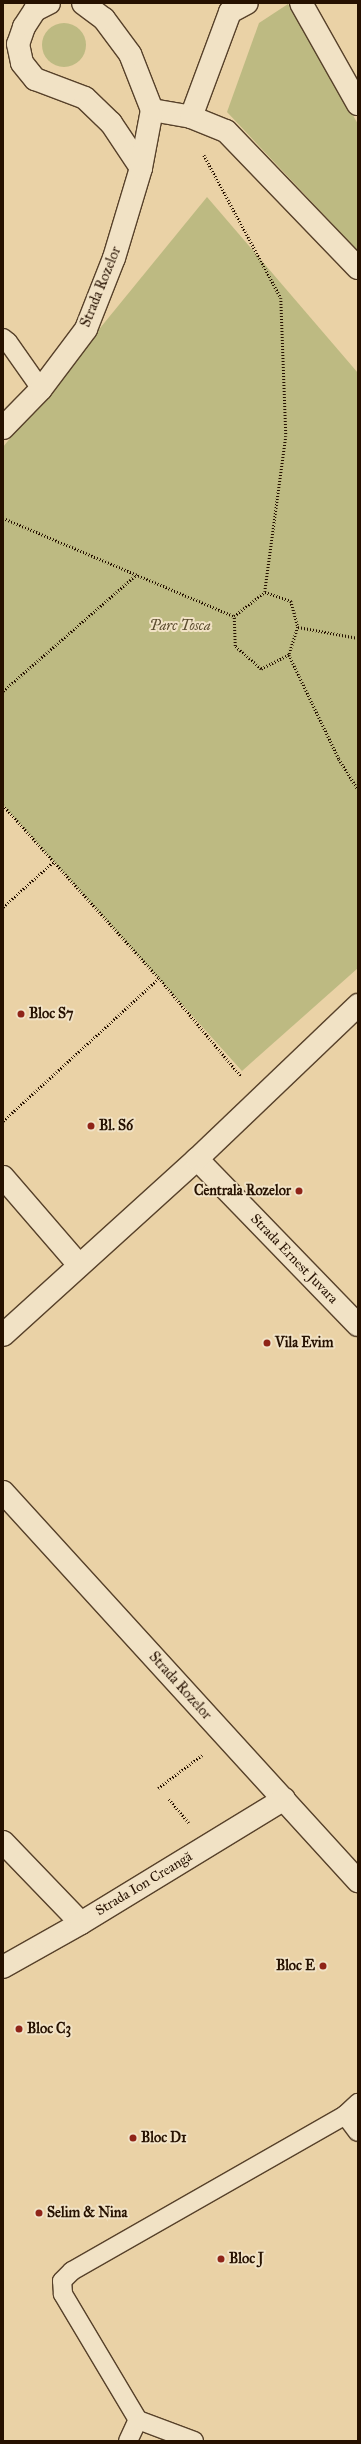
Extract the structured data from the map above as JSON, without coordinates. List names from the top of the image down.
{
  "streets": {
    "street": ["Strada Rozelor", "Strada Ernest Juvara", "Strada Ion Creangă"]
  },
  "crossings": [
    ["Strada Rozelor", "Strada Ion Creangă"]
  ],
  "parks": ["Parc Tosca"],
  "places": [
    "Bloc S7",
    "Bl. S6",
    "Centrala Rozelor",
    "Vila Evim",
    "Bloc E",
    "Bloc C3",
    "Bloc D1",
    "Selim & Nina",
    "Bloc J"
  ]
}
